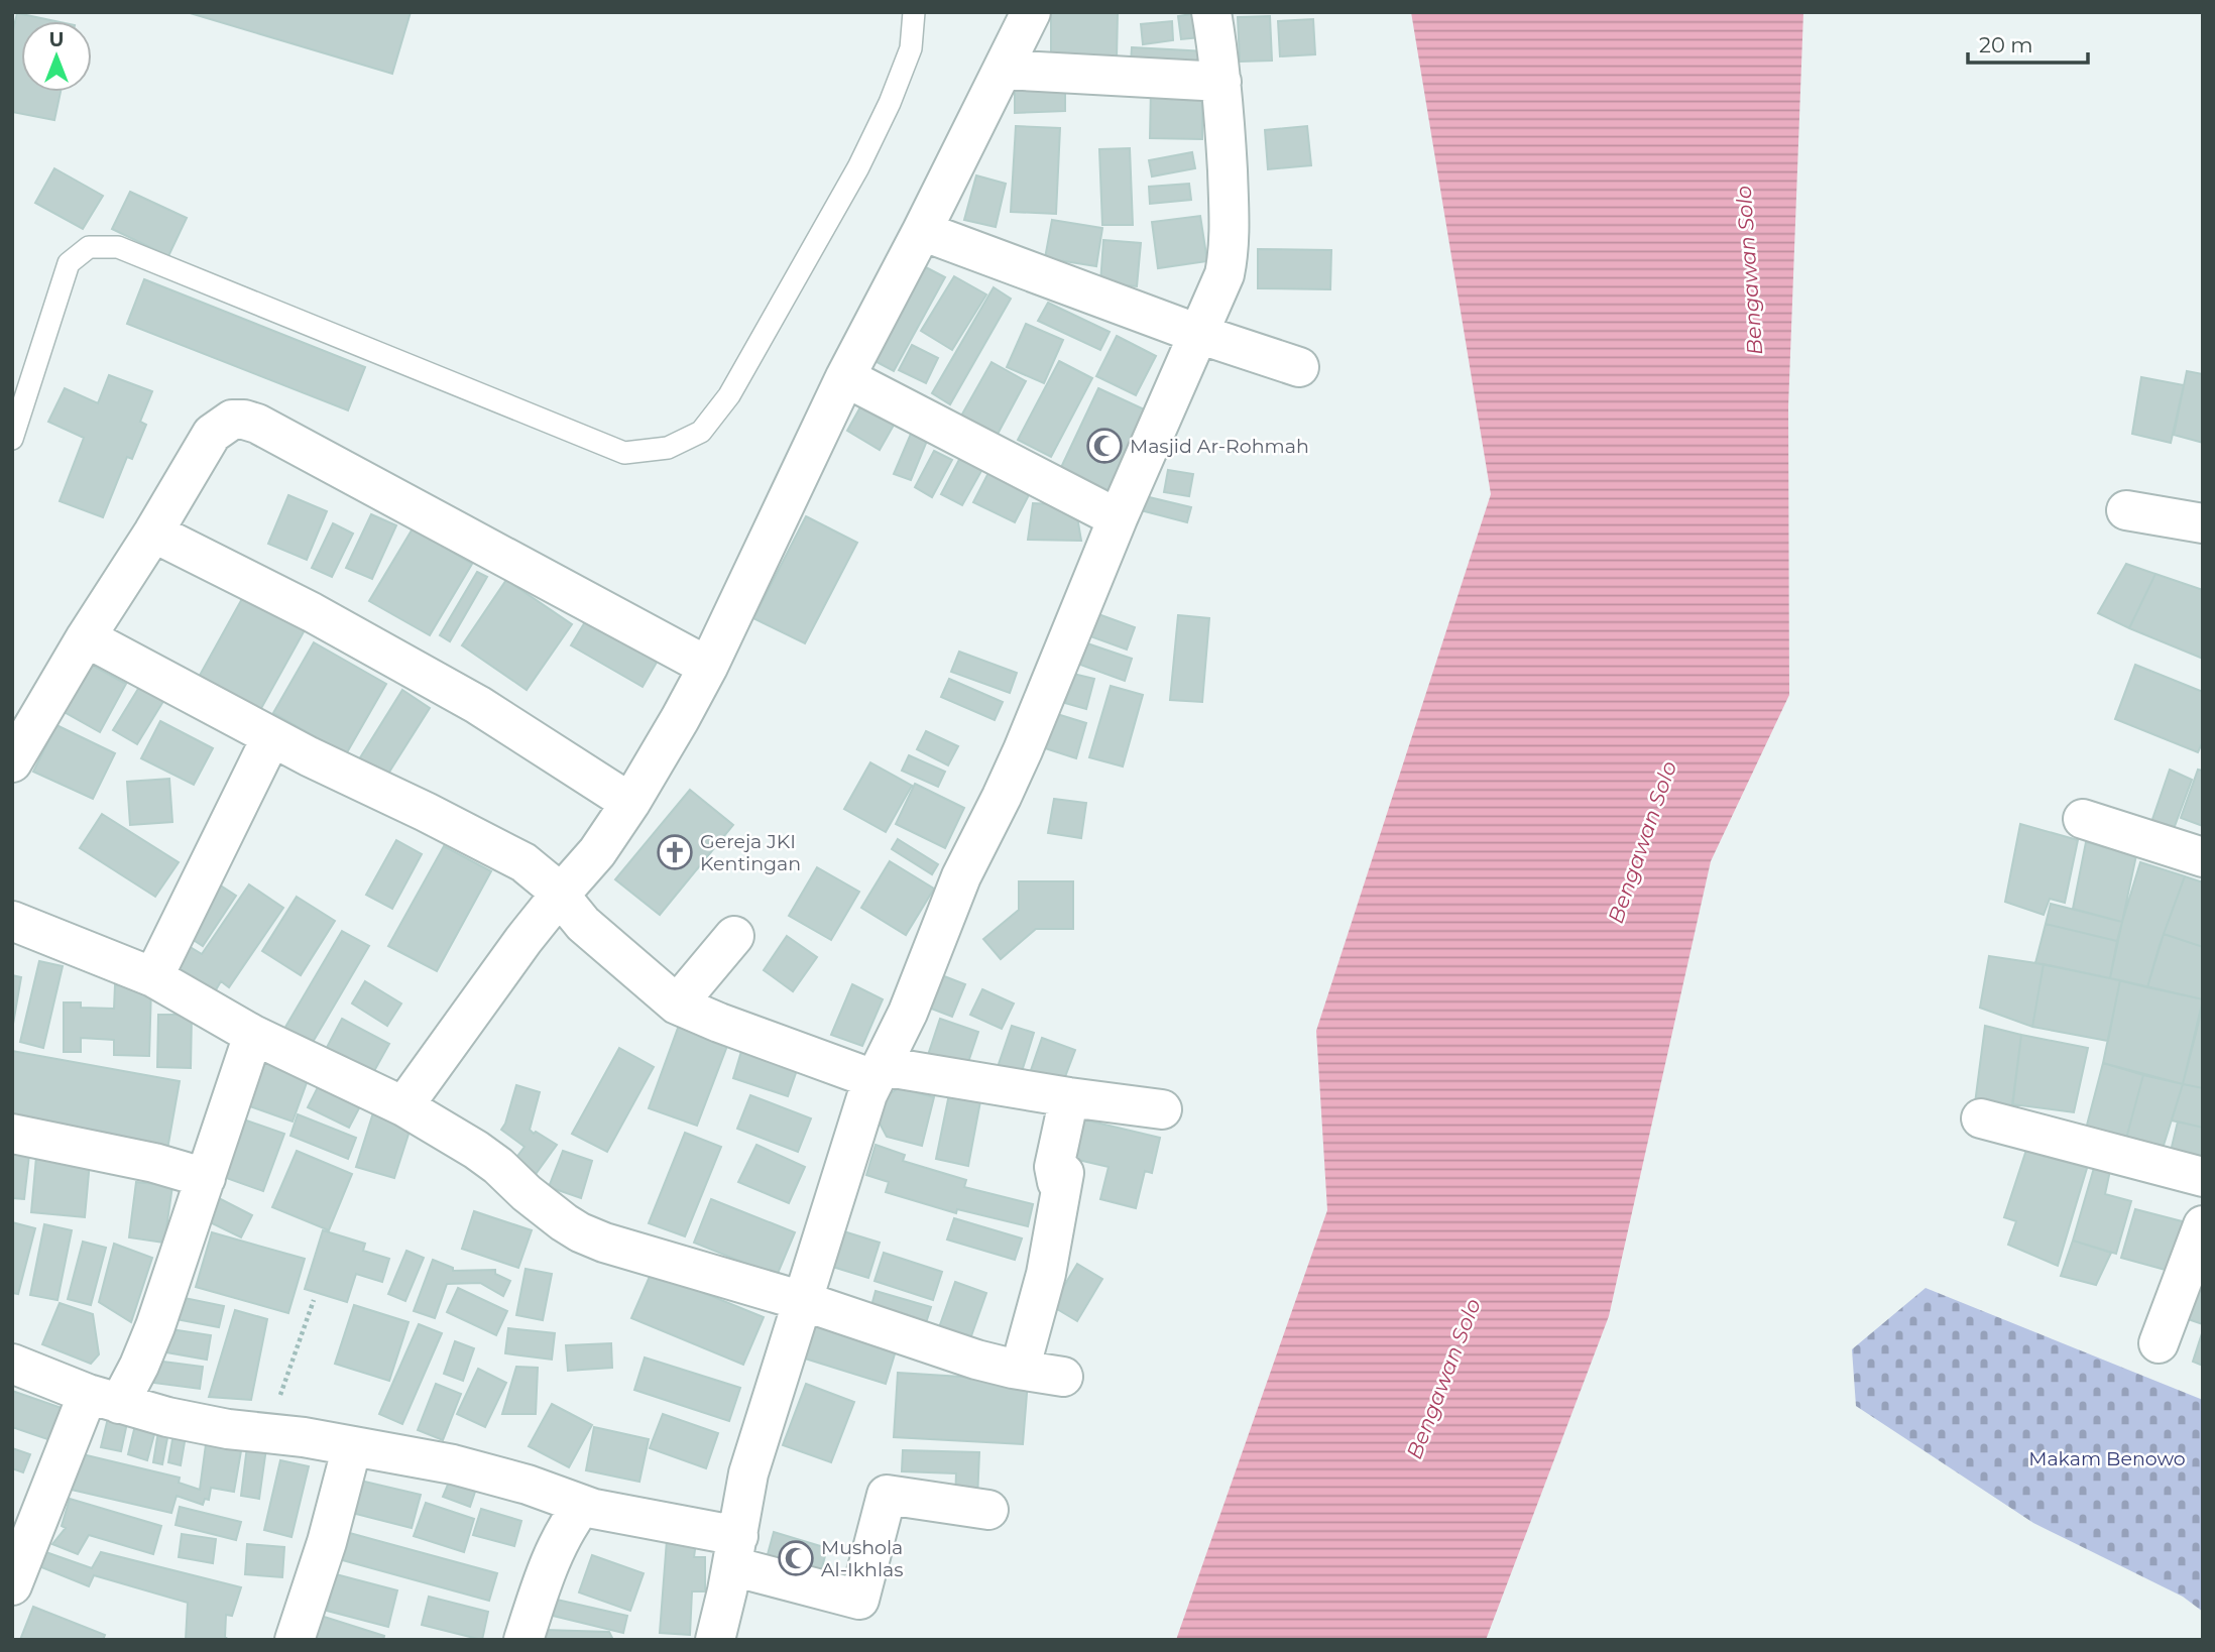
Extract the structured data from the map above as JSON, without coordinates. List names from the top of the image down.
{
  "water": ["Bengawan Solo"],
  "parks": ["Makam Benowo"],
  "places": {
    "mosque": ["Masjid Ar-Rohmah", "Mushola Al-Ikhlas"],
    "church": ["Gereja JKI Kentingan"]
  },
  "scale_bar": "20 m",
  "north": "top"
}
